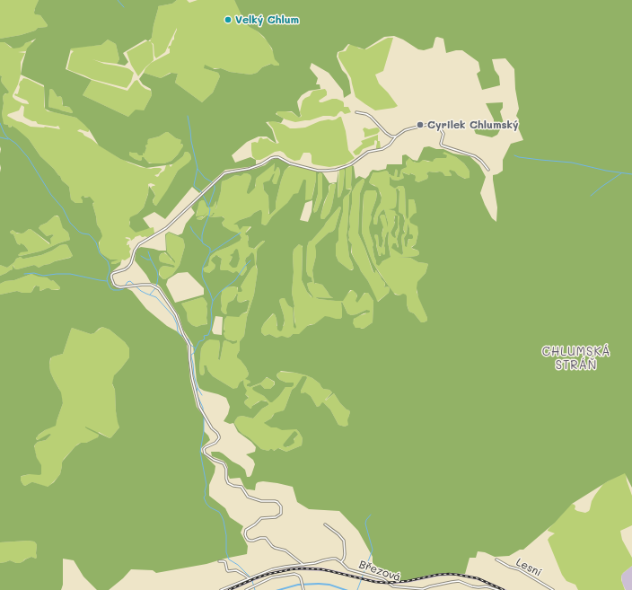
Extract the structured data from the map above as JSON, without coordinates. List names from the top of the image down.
{
  "streets": {
    "street": ["Lesní", "Březová"]
  },
  "districts": ["CHLUMSKÁ STRÁŇ"],
  "places": ["Velký Chlum", "Cyrilek Chlumský"]
}
